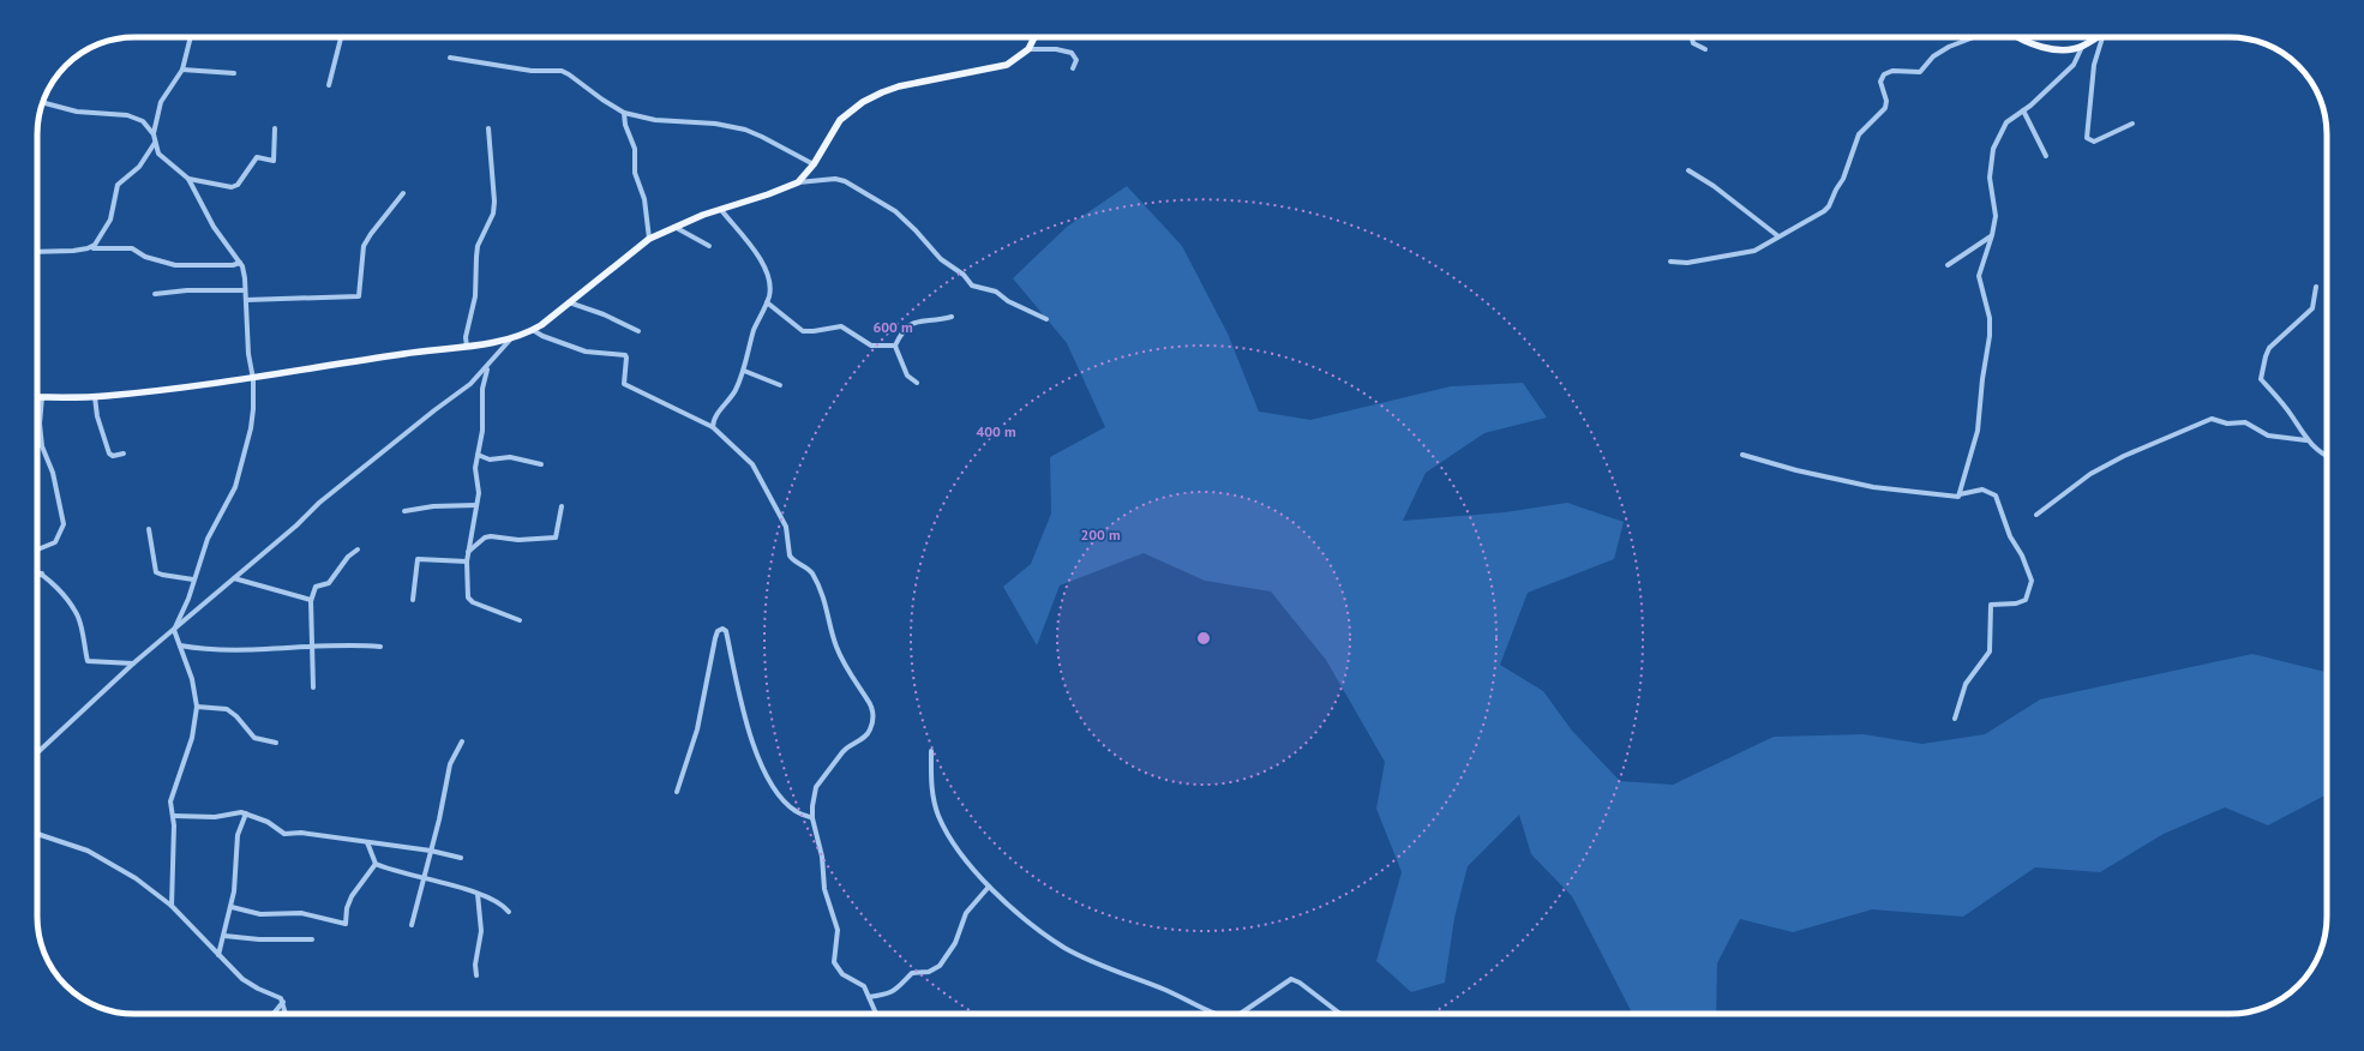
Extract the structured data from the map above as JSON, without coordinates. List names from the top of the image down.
{
  "rings": ["600 m", "400 m", "200 m"]
}
